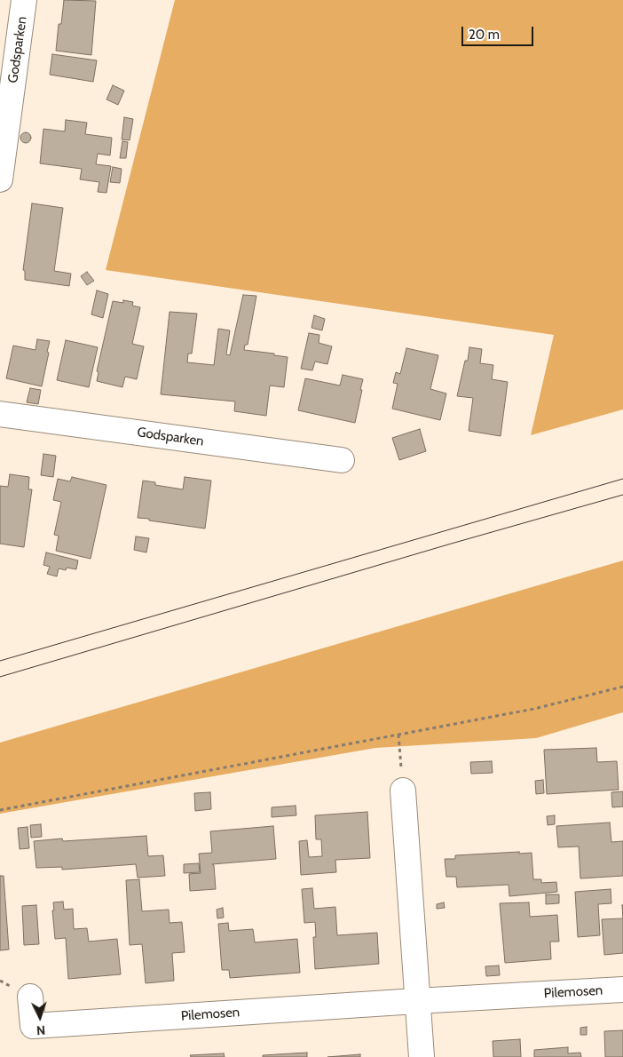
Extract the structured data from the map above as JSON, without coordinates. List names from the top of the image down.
{
  "streets": {
    "street": ["Godsparken", "Pilemosen"]
  },
  "scale_bar": "20 m",
  "north": "bottom"
}
